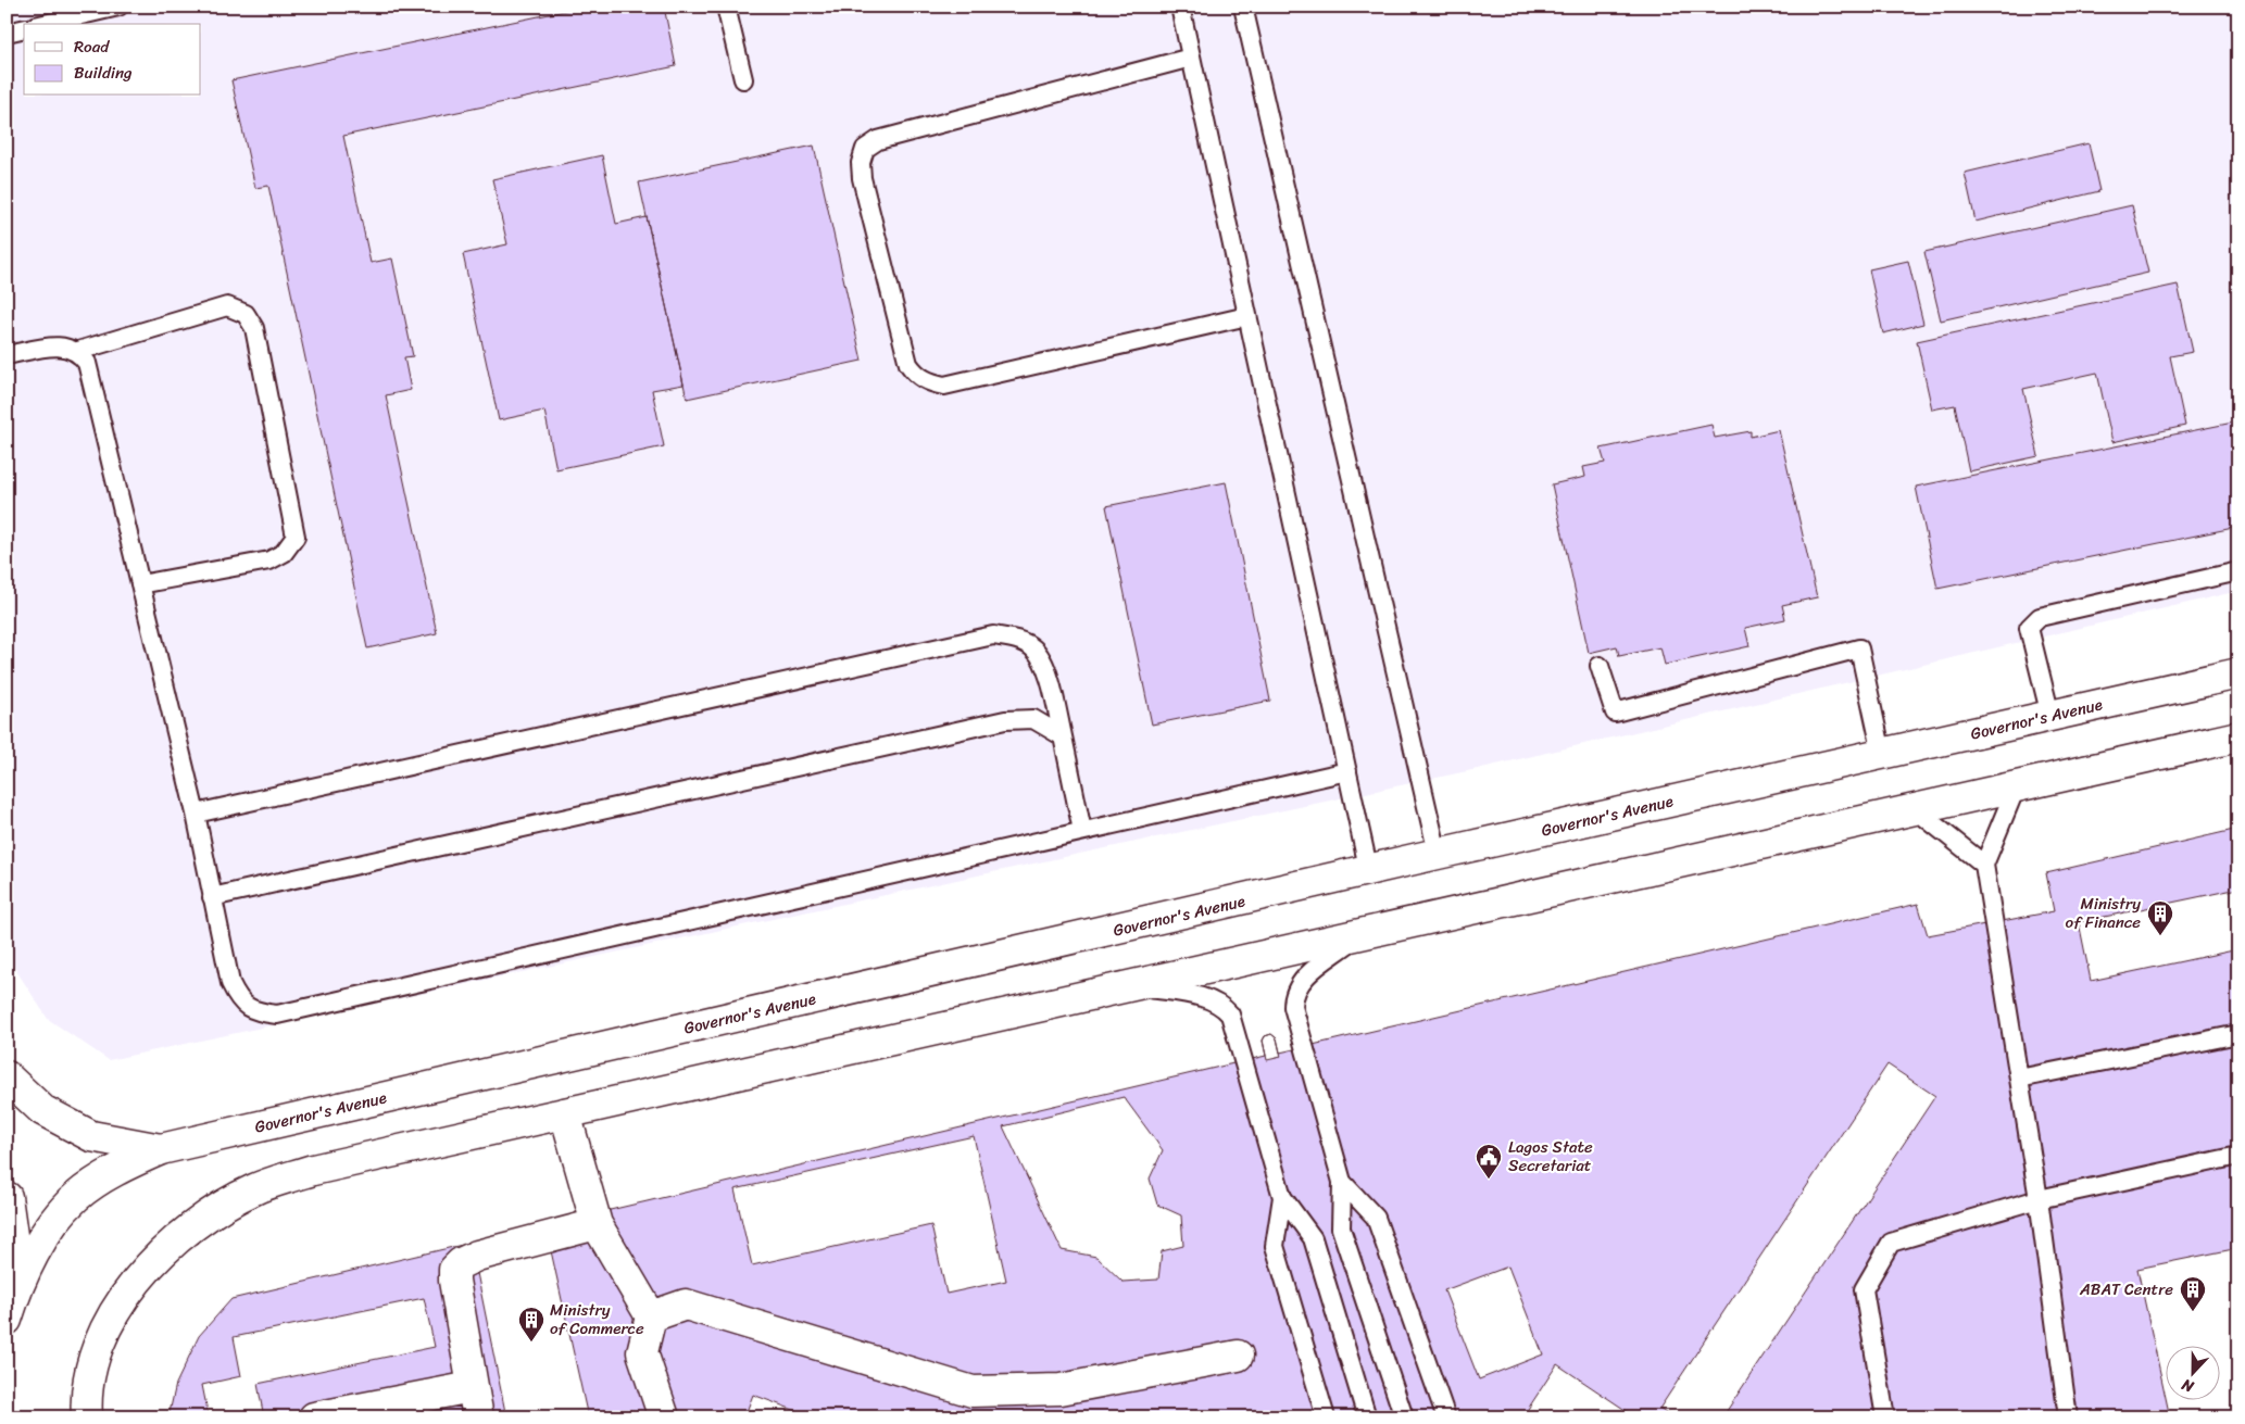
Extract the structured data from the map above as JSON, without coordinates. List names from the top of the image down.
{
  "streets": {
    "street": ["Governor's Avenue"]
  },
  "places": {
    "building": ["Ministry of Finance", "ABAT Centre", "Ministry of Commerce"],
    "public building": ["Lagos State Secretariat"]
  },
  "legend": ["Road", "Building"],
  "north": "bottom"
}
